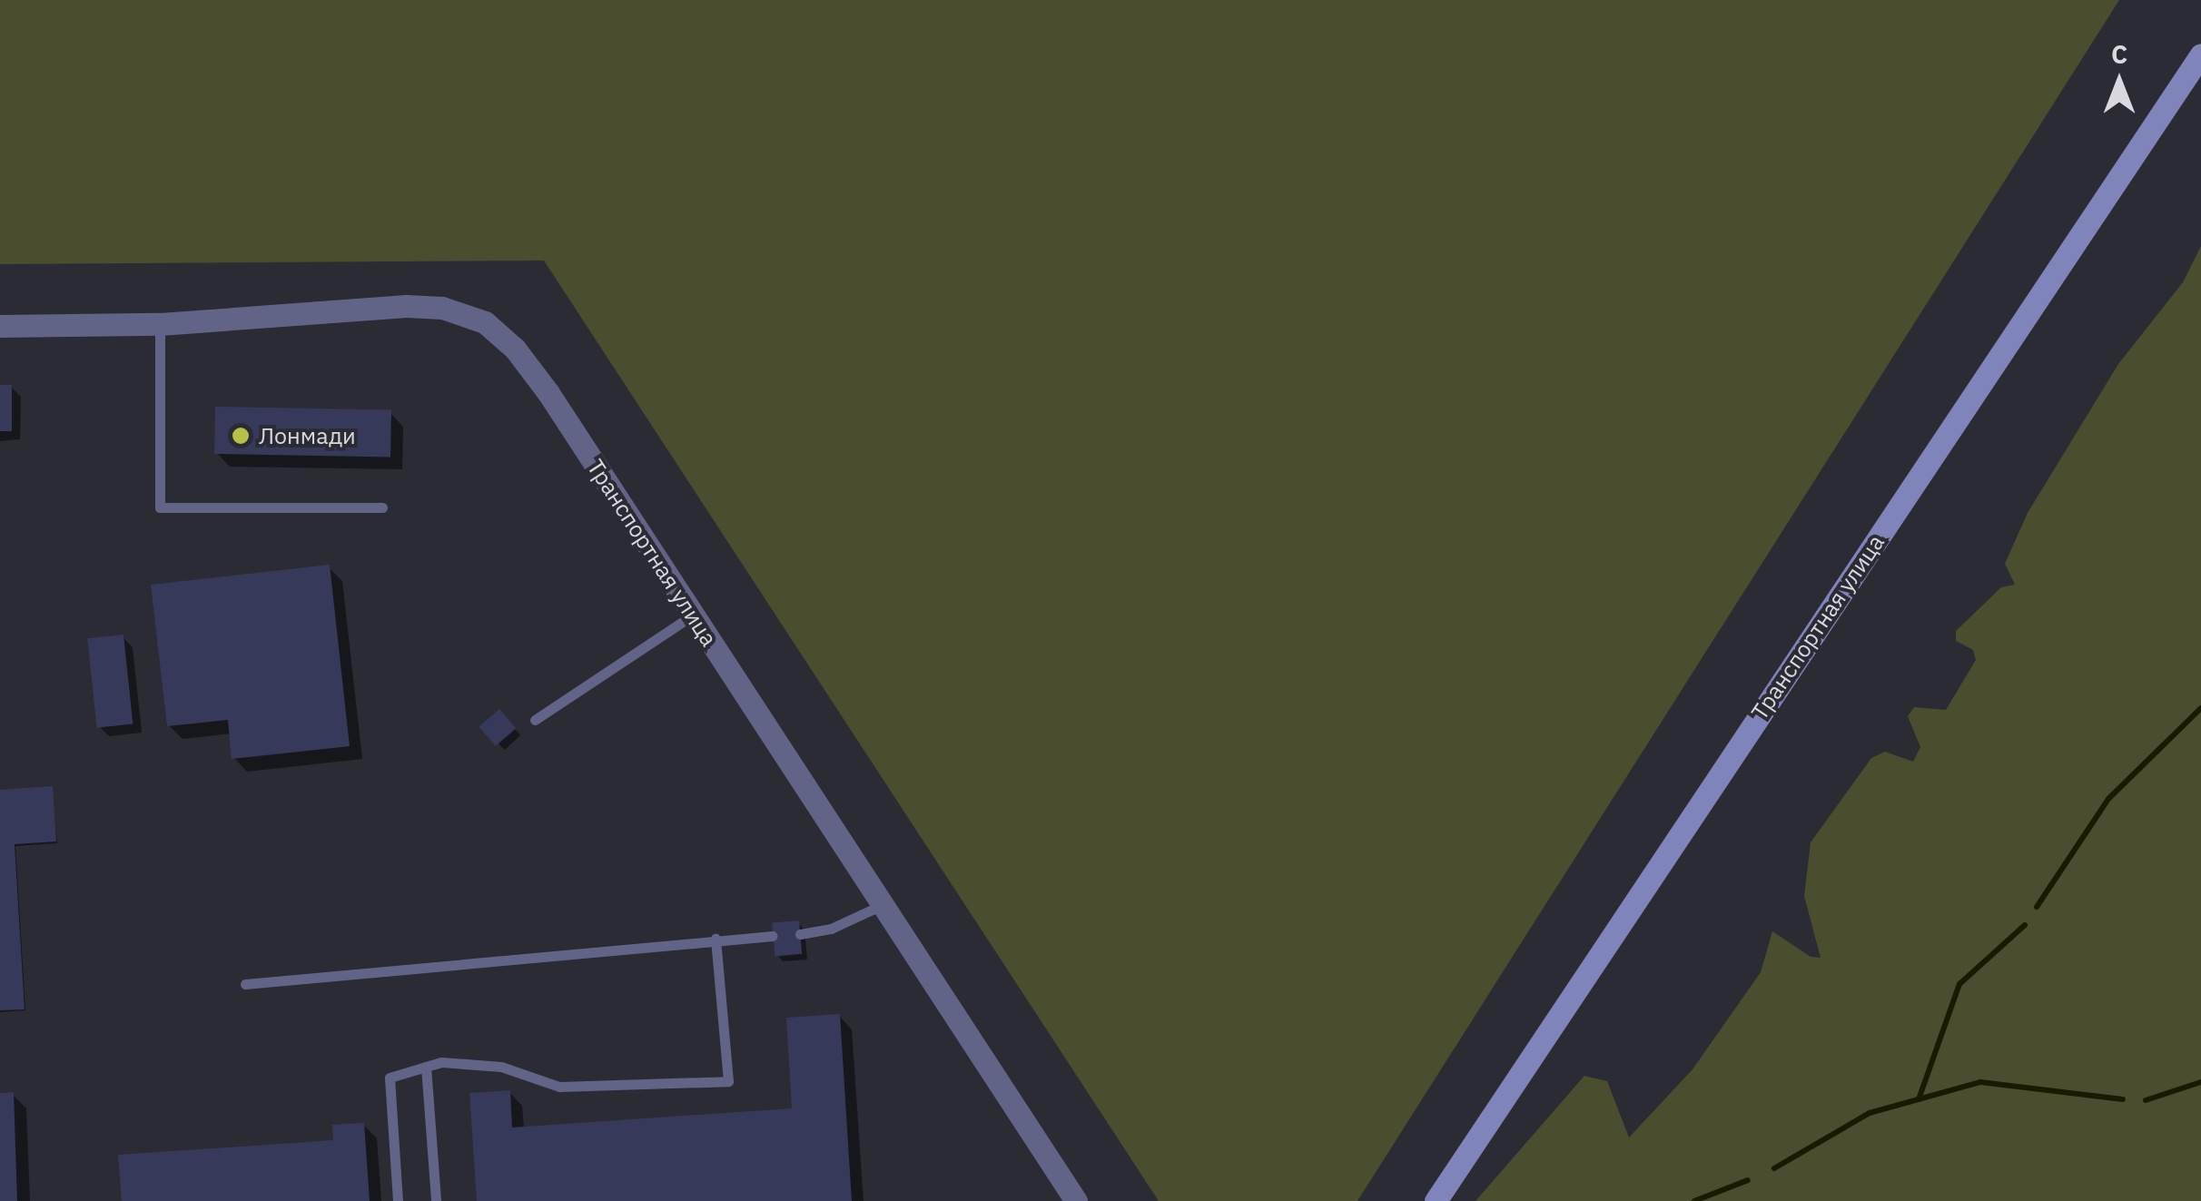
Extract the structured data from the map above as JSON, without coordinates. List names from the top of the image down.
{
  "streets": {
    "main road": ["Транспортная улица"]
  },
  "places": ["Лонмади"],
  "north": "top"
}
